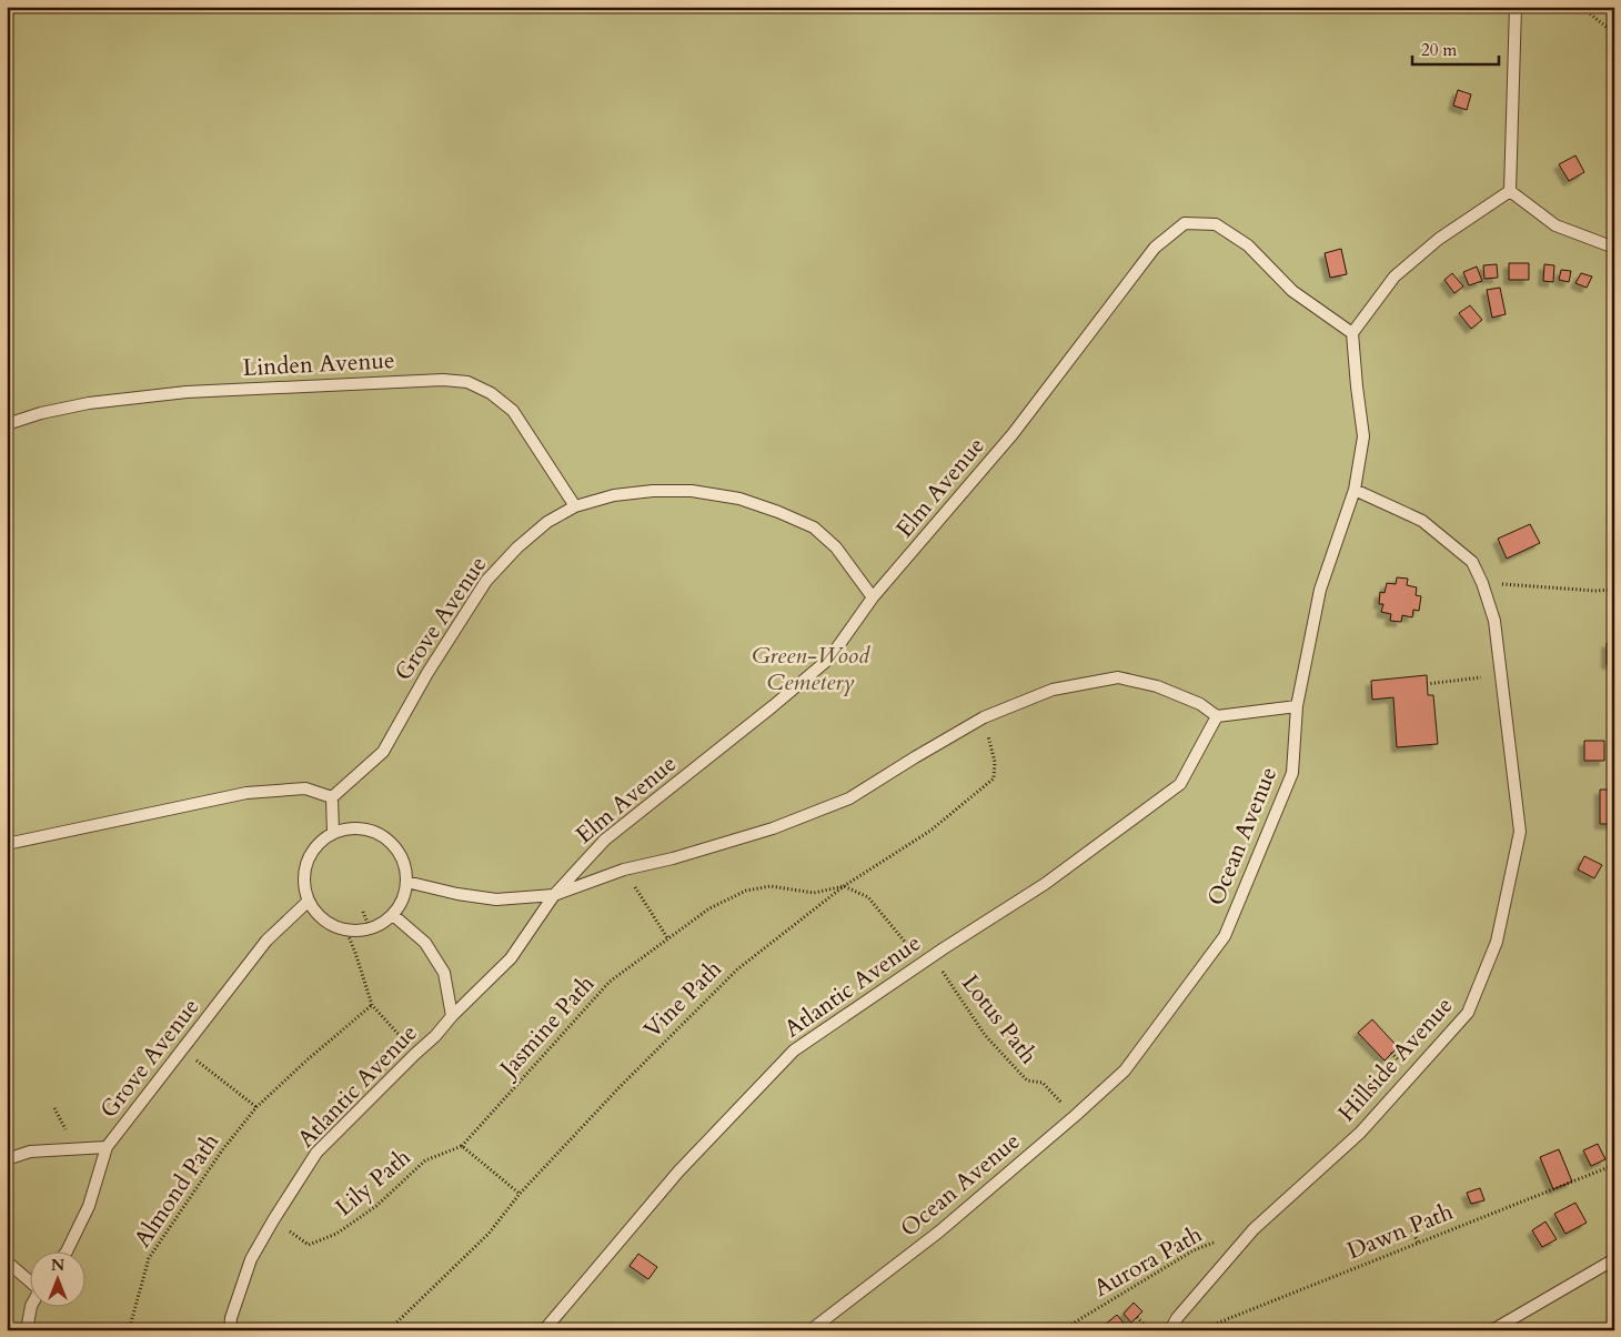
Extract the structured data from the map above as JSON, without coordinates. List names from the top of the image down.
{
  "streets": {
    "lane": [
      "Linden Avenue",
      "Elm Avenue",
      "Grove Avenue",
      "Ocean Avenue",
      "Atlantic Avenue",
      "Hillside Avenue"
    ],
    "path": [
      "Vine Path",
      "Lotus Path",
      "Jasmine Path",
      "Lily Path",
      "Almond Path",
      "Dawn Path",
      "Aurora Path"
    ]
  },
  "crossings": [
    ["Linden Avenue", "Grove Avenue"],
    ["Elm Avenue", "Grove Avenue"],
    ["Elm Avenue", "Ocean Avenue"],
    ["Elm Avenue", "Atlantic Avenue"],
    ["Ocean Avenue", "Lotus Path"],
    ["Ocean Avenue", "Hillside Avenue"],
    ["Atlantic Avenue", "Lotus Path"],
    ["Atlantic Avenue", "Lily Path"],
    ["Vine Path", "Jasmine Path"],
    ["Jasmine Path", "Lily Path"]
  ],
  "parks": ["Green-Wood Cemetery"],
  "scale_bar": "20 m",
  "north": "top"
}
